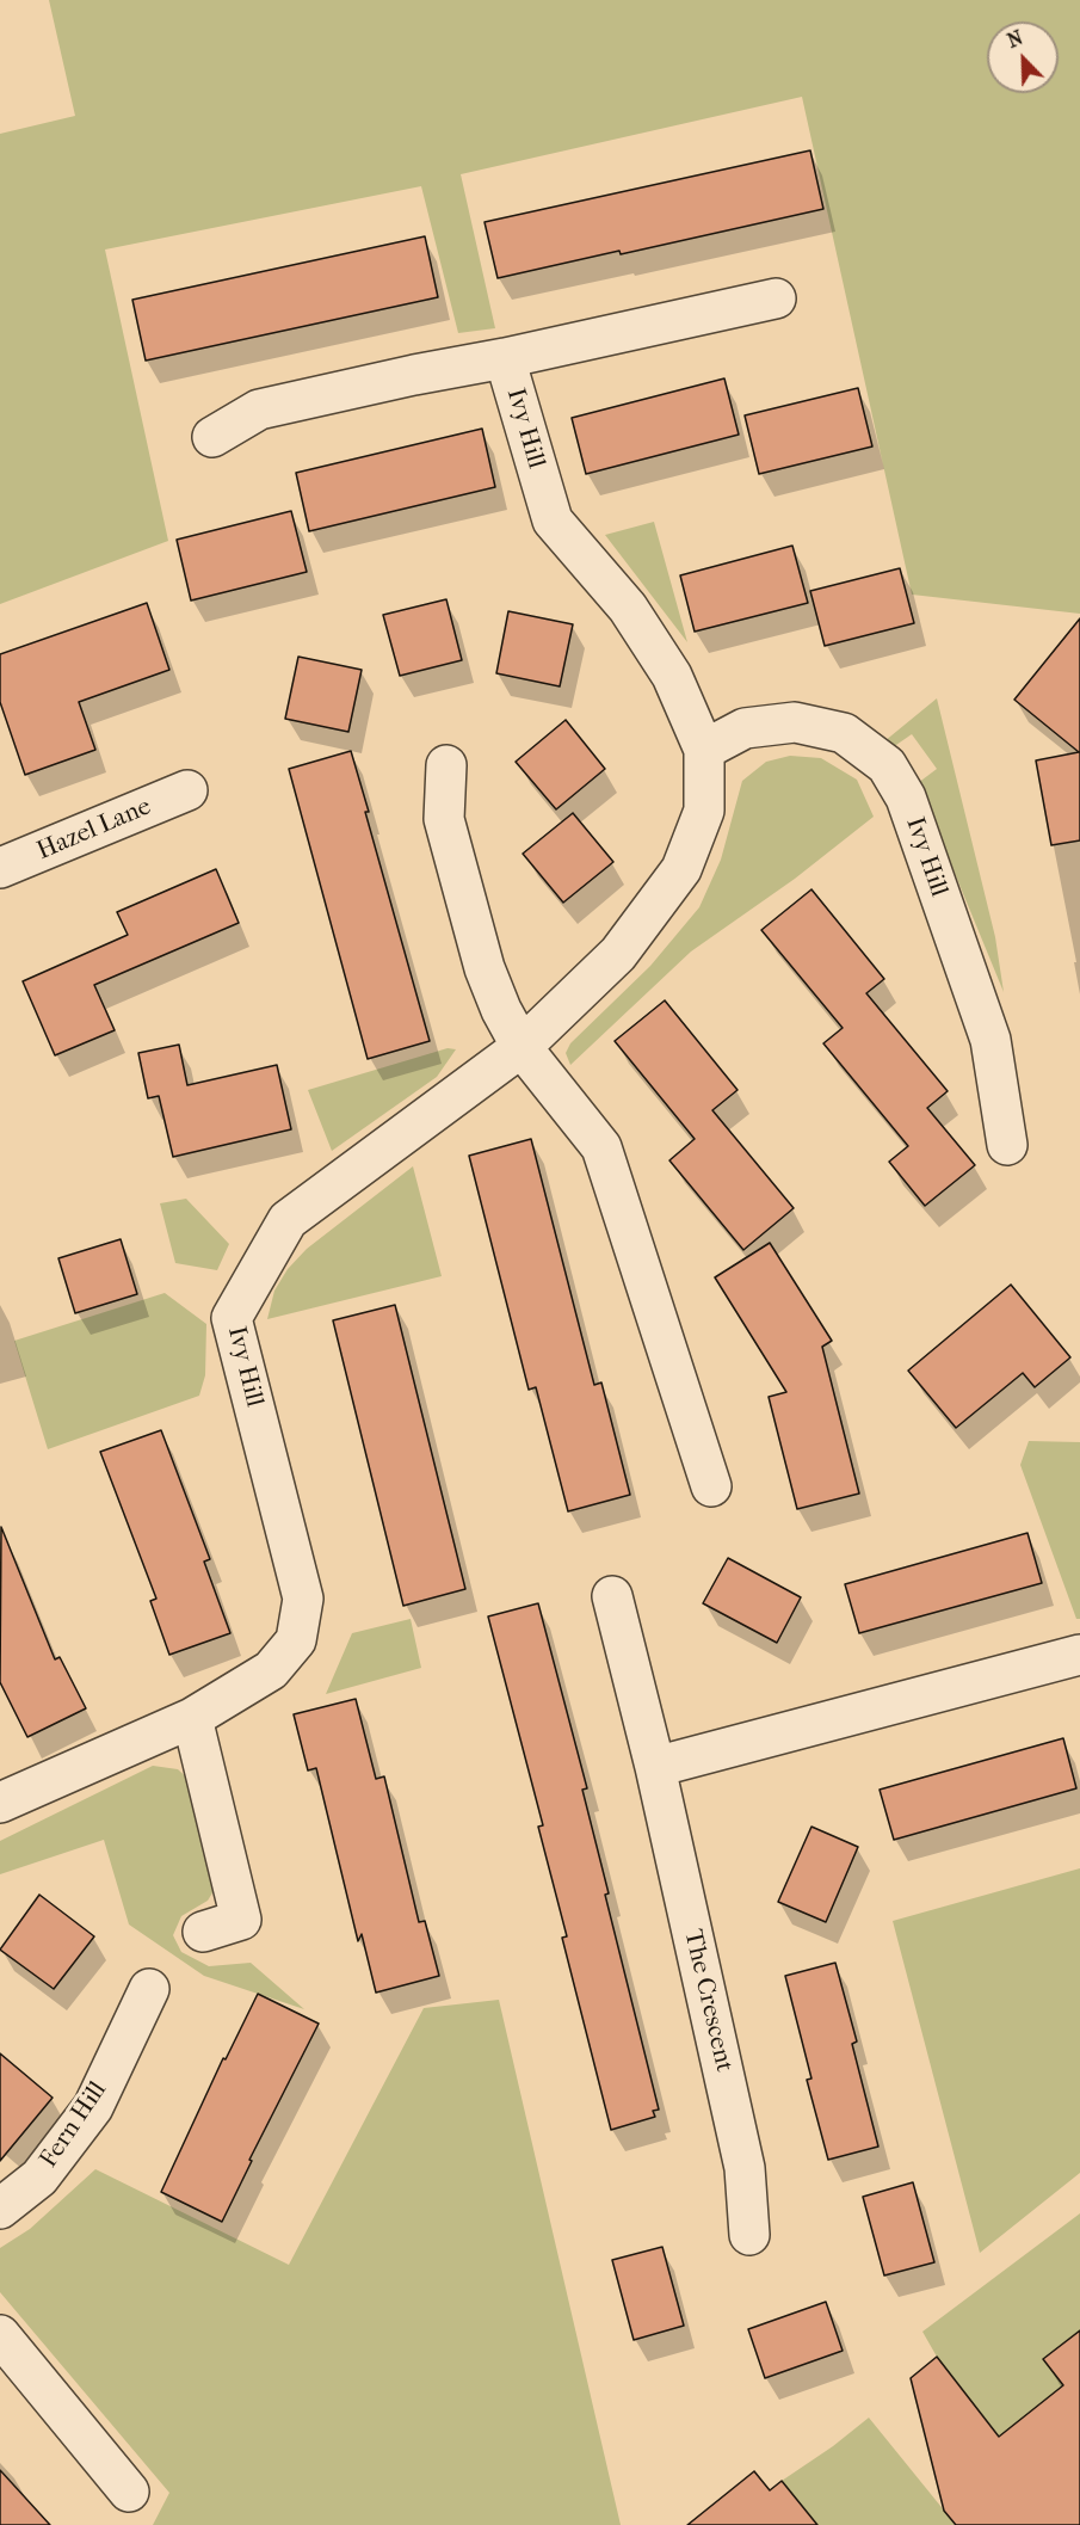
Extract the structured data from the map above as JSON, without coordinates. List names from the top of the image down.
{
  "streets": {
    "street": [
      "Ivy Hill",
      "Hazel Lane",
      "The Crescent",
      "Fern Hill"
    ]
  },
  "north": "top left"
}
